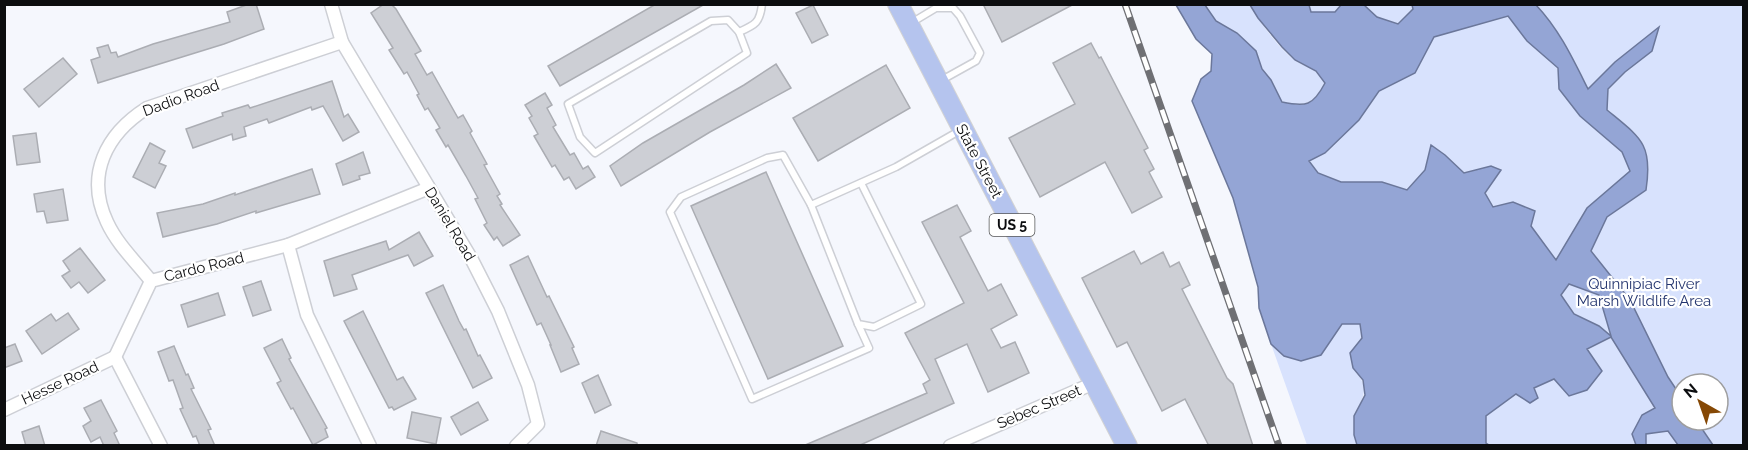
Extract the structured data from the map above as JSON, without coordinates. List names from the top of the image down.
{
  "streets": {
    "main road": ["State Street", "US 5"],
    "street": [
      "Dadio Road",
      "Daniel Road",
      "Cardo Road",
      "Hesse Road",
      "Sebec Street"
    ]
  },
  "crossings": [
    ["Dadio Road", "Daniel Road"],
    ["Dadio Road", "Cardo Road"],
    ["State Street", "Sebec Street"],
    ["Daniel Road", "Cardo Road"],
    ["Cardo Road", "Hesse Road"]
  ],
  "parks": ["Quinnipiac River Marsh Wildlife Area"],
  "north": "top left"
}
